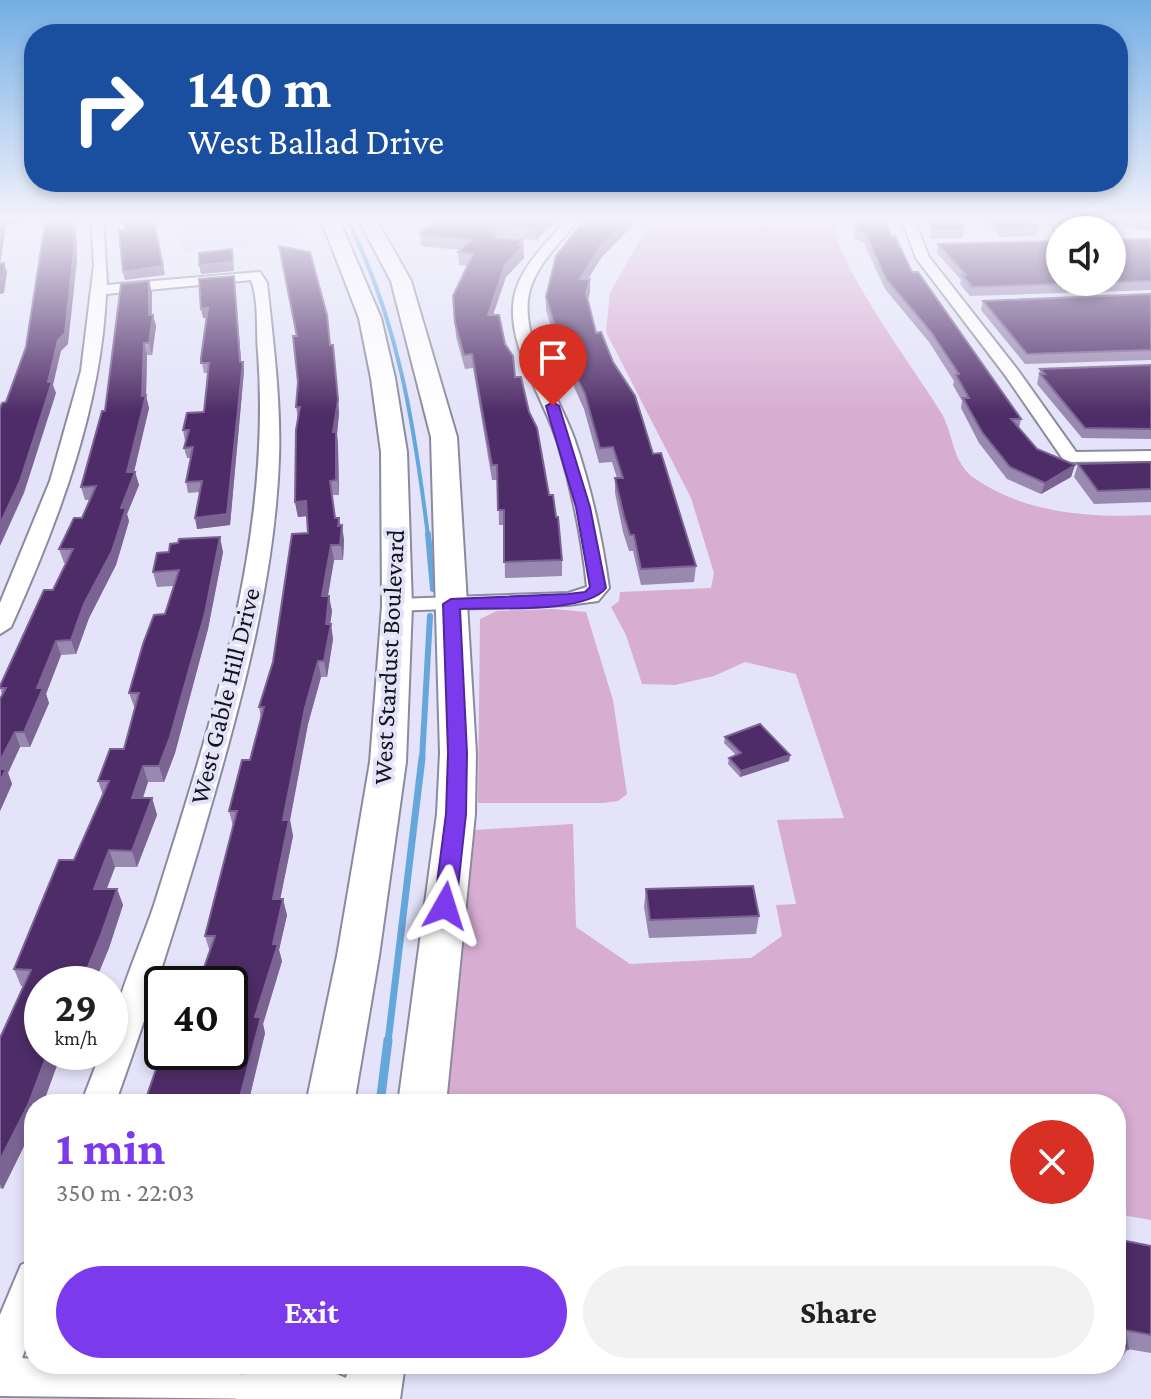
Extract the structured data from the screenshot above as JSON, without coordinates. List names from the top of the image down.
{
  "streets": {
    "street": ["West Stardust Boulevard", "West Gable Hill Drive"]
  },
  "page": {
    "turn": ["140 m", "West Ballad Drive"],
    "speed": "29 km/h",
    "limit": "40",
    "heading": ["1 min", "350 m · 22:03"],
    "buttons": ["Exit", "Share"]
  }
}
